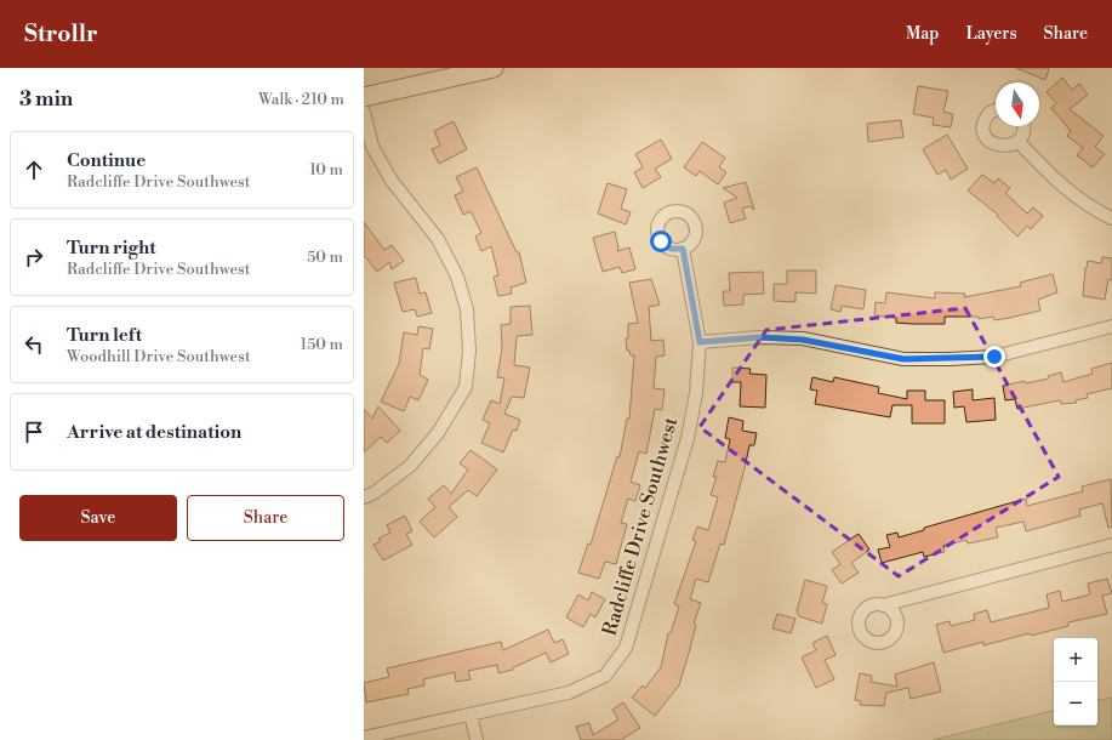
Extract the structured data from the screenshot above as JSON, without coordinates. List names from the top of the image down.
{
  "streets": {
    "street": ["Radcliffe Drive Southwest"]
  },
  "north": "bottom",
  "page": {
    "header": "Strollr",
    "nav": ["Map", "Layers", "Share"],
    "heading": ["3 min", "Walk · 210 m"],
    "list": [
      ["Continue", "Radcliffe Drive Southwest", "10 m"],
      ["Turn right", "Radcliffe Drive Southwest", "50 m"],
      ["Turn left", "Woodhill Drive Southwest", "150 m"],
      "Arrive at destination"
    ],
    "buttons": ["Save", "Share"],
    "map_buttons": ["+", "−"]
  }
}
